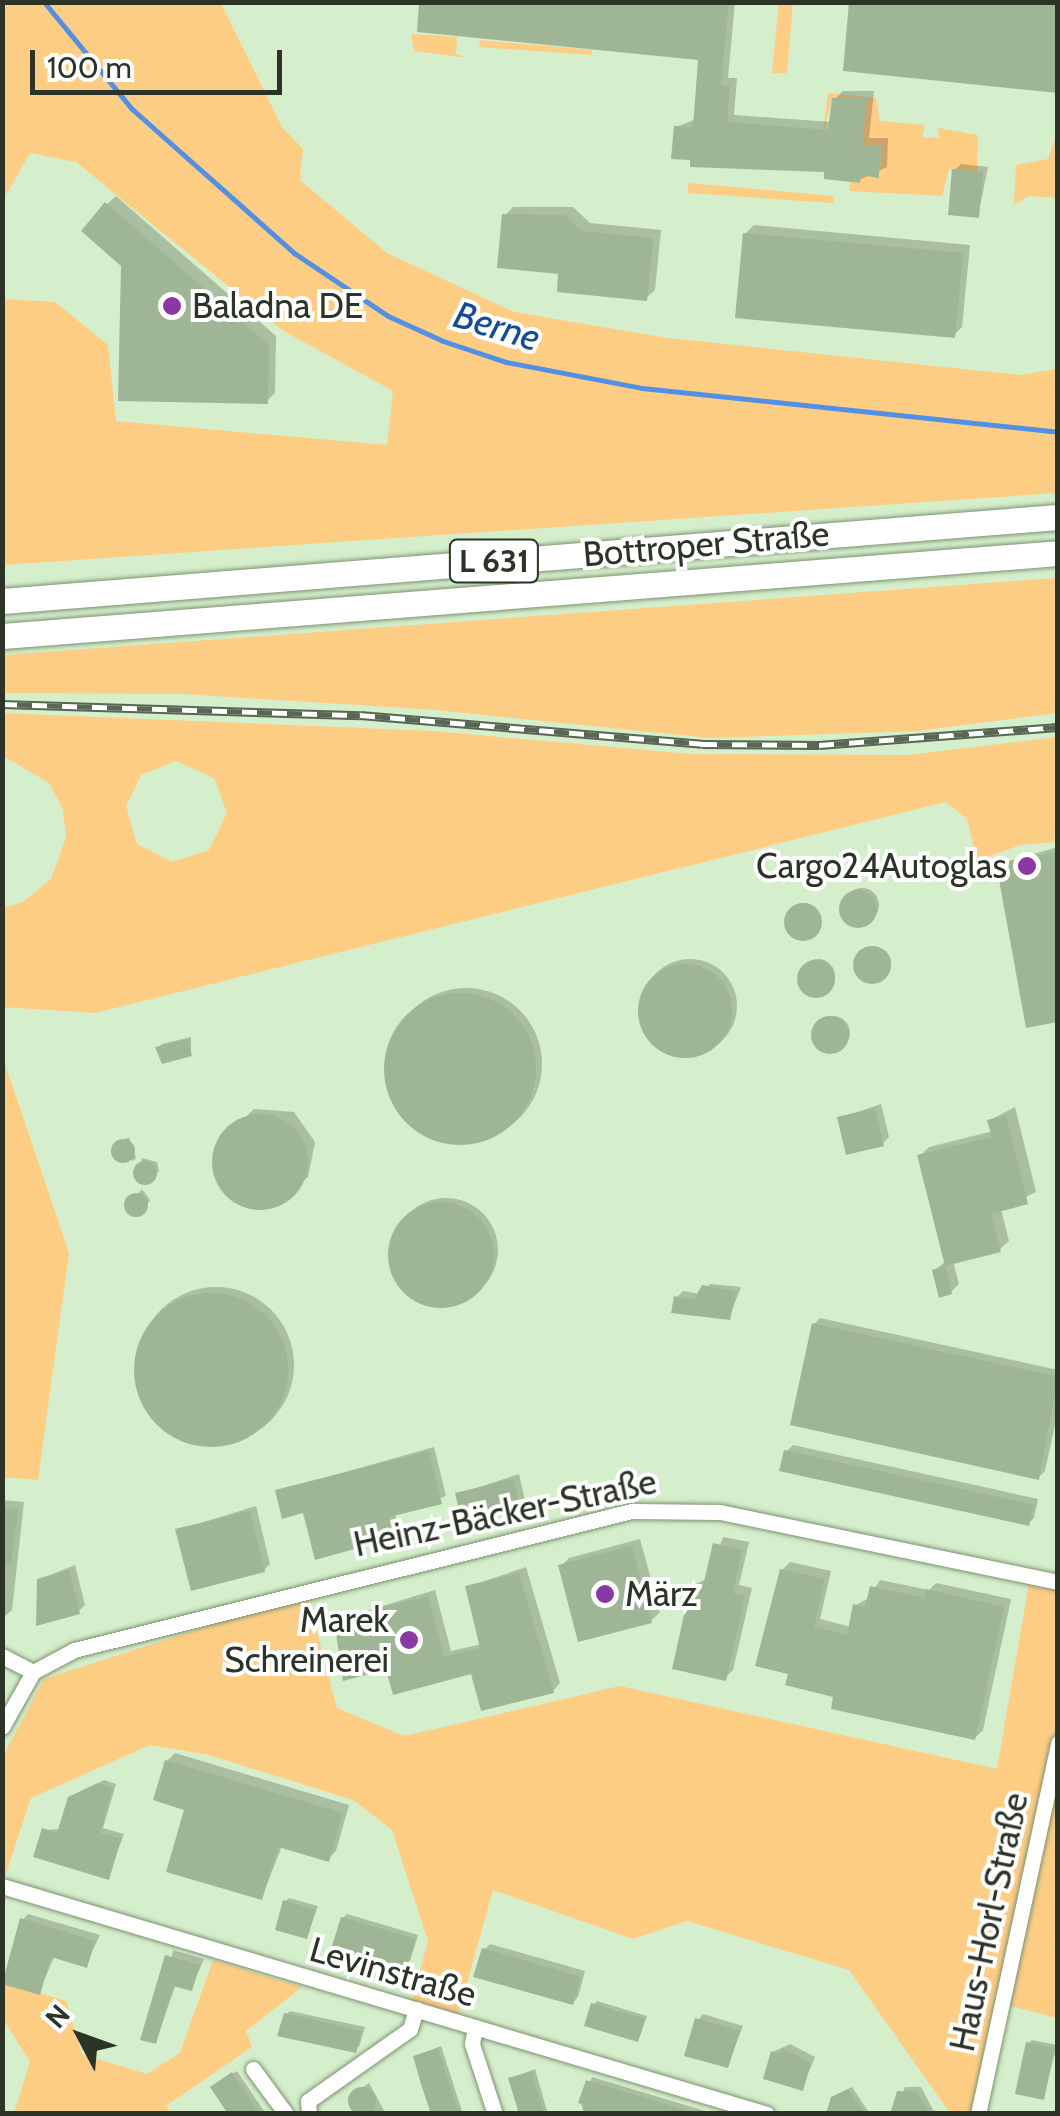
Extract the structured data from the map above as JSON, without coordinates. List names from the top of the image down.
{
  "streets": {
    "main road": ["Bottroper Straße", "L 631"],
    "street": ["Heinz-Bäcker-Straße", "Haus-Horl-Straße", "Levinstraße"]
  },
  "water": ["Berne"],
  "places": [
    "Baladna DE",
    "Cargo24Autoglas",
    "März",
    "Marek Schreinerei"
  ],
  "scale_bar": "100 m",
  "north": "top left"
}
